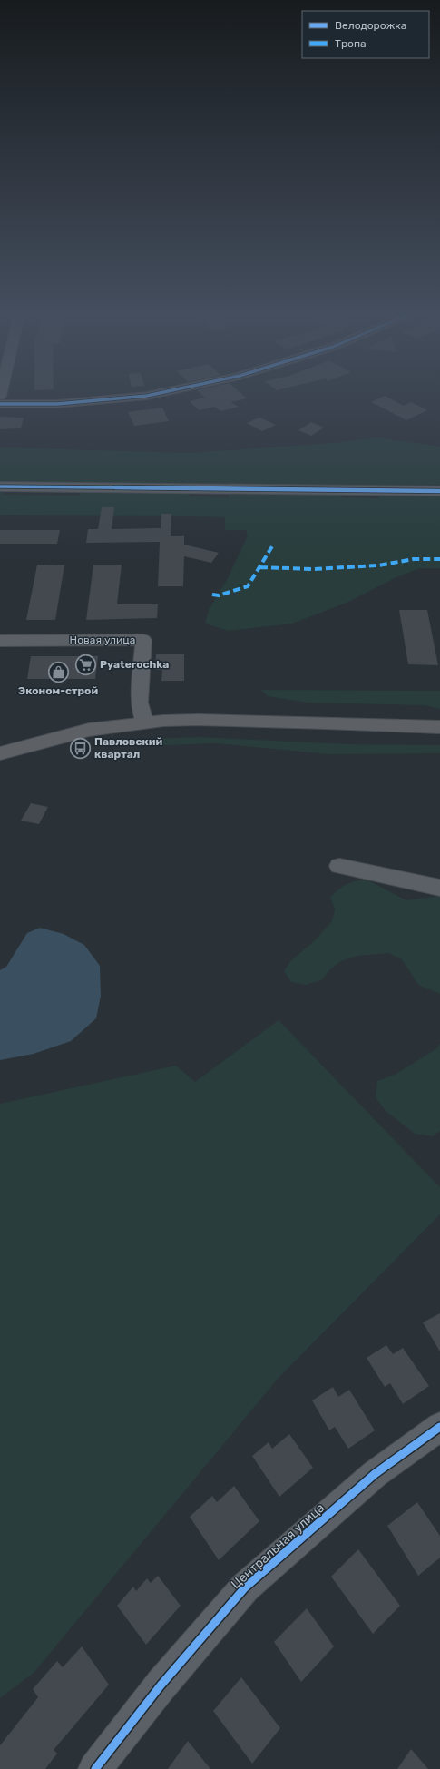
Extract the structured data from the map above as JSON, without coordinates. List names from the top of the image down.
{
  "streets": {
    "street": ["Новая улица", "Центральная улица"]
  },
  "places": {
    "supermarket": ["Pyaterochka"],
    "shop": ["Эконом-строй"],
    "bus stop": ["Павловский квартал"]
  },
  "legend": ["Велодорожка", "Тропа"]
}
